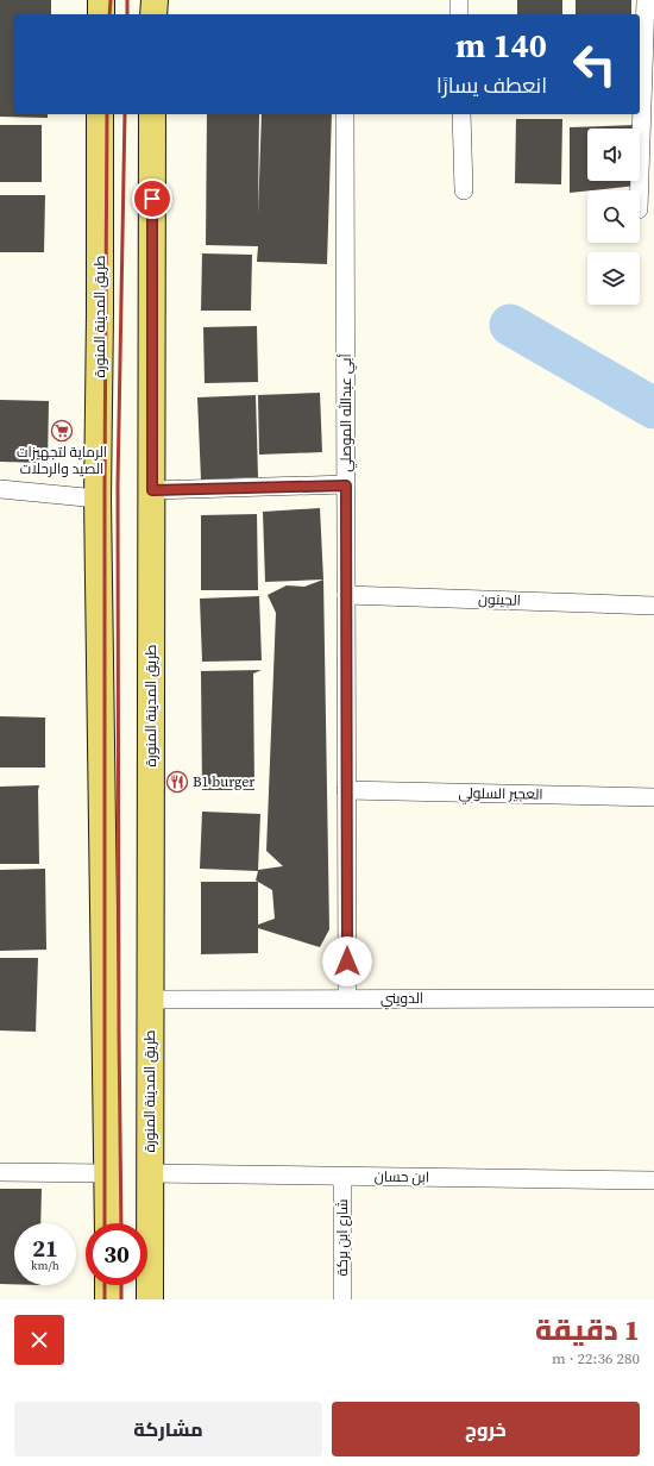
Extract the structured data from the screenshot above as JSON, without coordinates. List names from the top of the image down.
{
  "streets": {
    "main road": ["طريق المدينة المنورة"],
    "street": [
      "أبي عبدالله الموصلي",
      "الجينون",
      "العجير السلولي",
      "الدويني",
      "ابن حسان",
      "شارع ابن بركة"
    ]
  },
  "crossings": [
    ["طريق المدينة المنورة", "الدويني"],
    ["طريق المدينة المنورة", "ابن حسان"],
    ["أبي عبدالله الموصلي", "الجينون"],
    ["أبي عبدالله الموصلي", "العجير السلولي"],
    ["أبي عبدالله الموصلي", "الدويني"],
    ["ابن حسان", "شارع ابن بركة"]
  ],
  "places": {
    "supermarket": ["الرماية لتجهيزات الصيد والرحلات"],
    "restaurant": ["B1 burger"]
  },
  "page": {
    "turn": ["140 m", "انعطف يسارًا"],
    "speed": "21 km/h",
    "limit": "30",
    "heading": ["1 دقيقة", "280 m · 22:36"],
    "buttons": ["خروج", "مشاركة"]
  }
}
